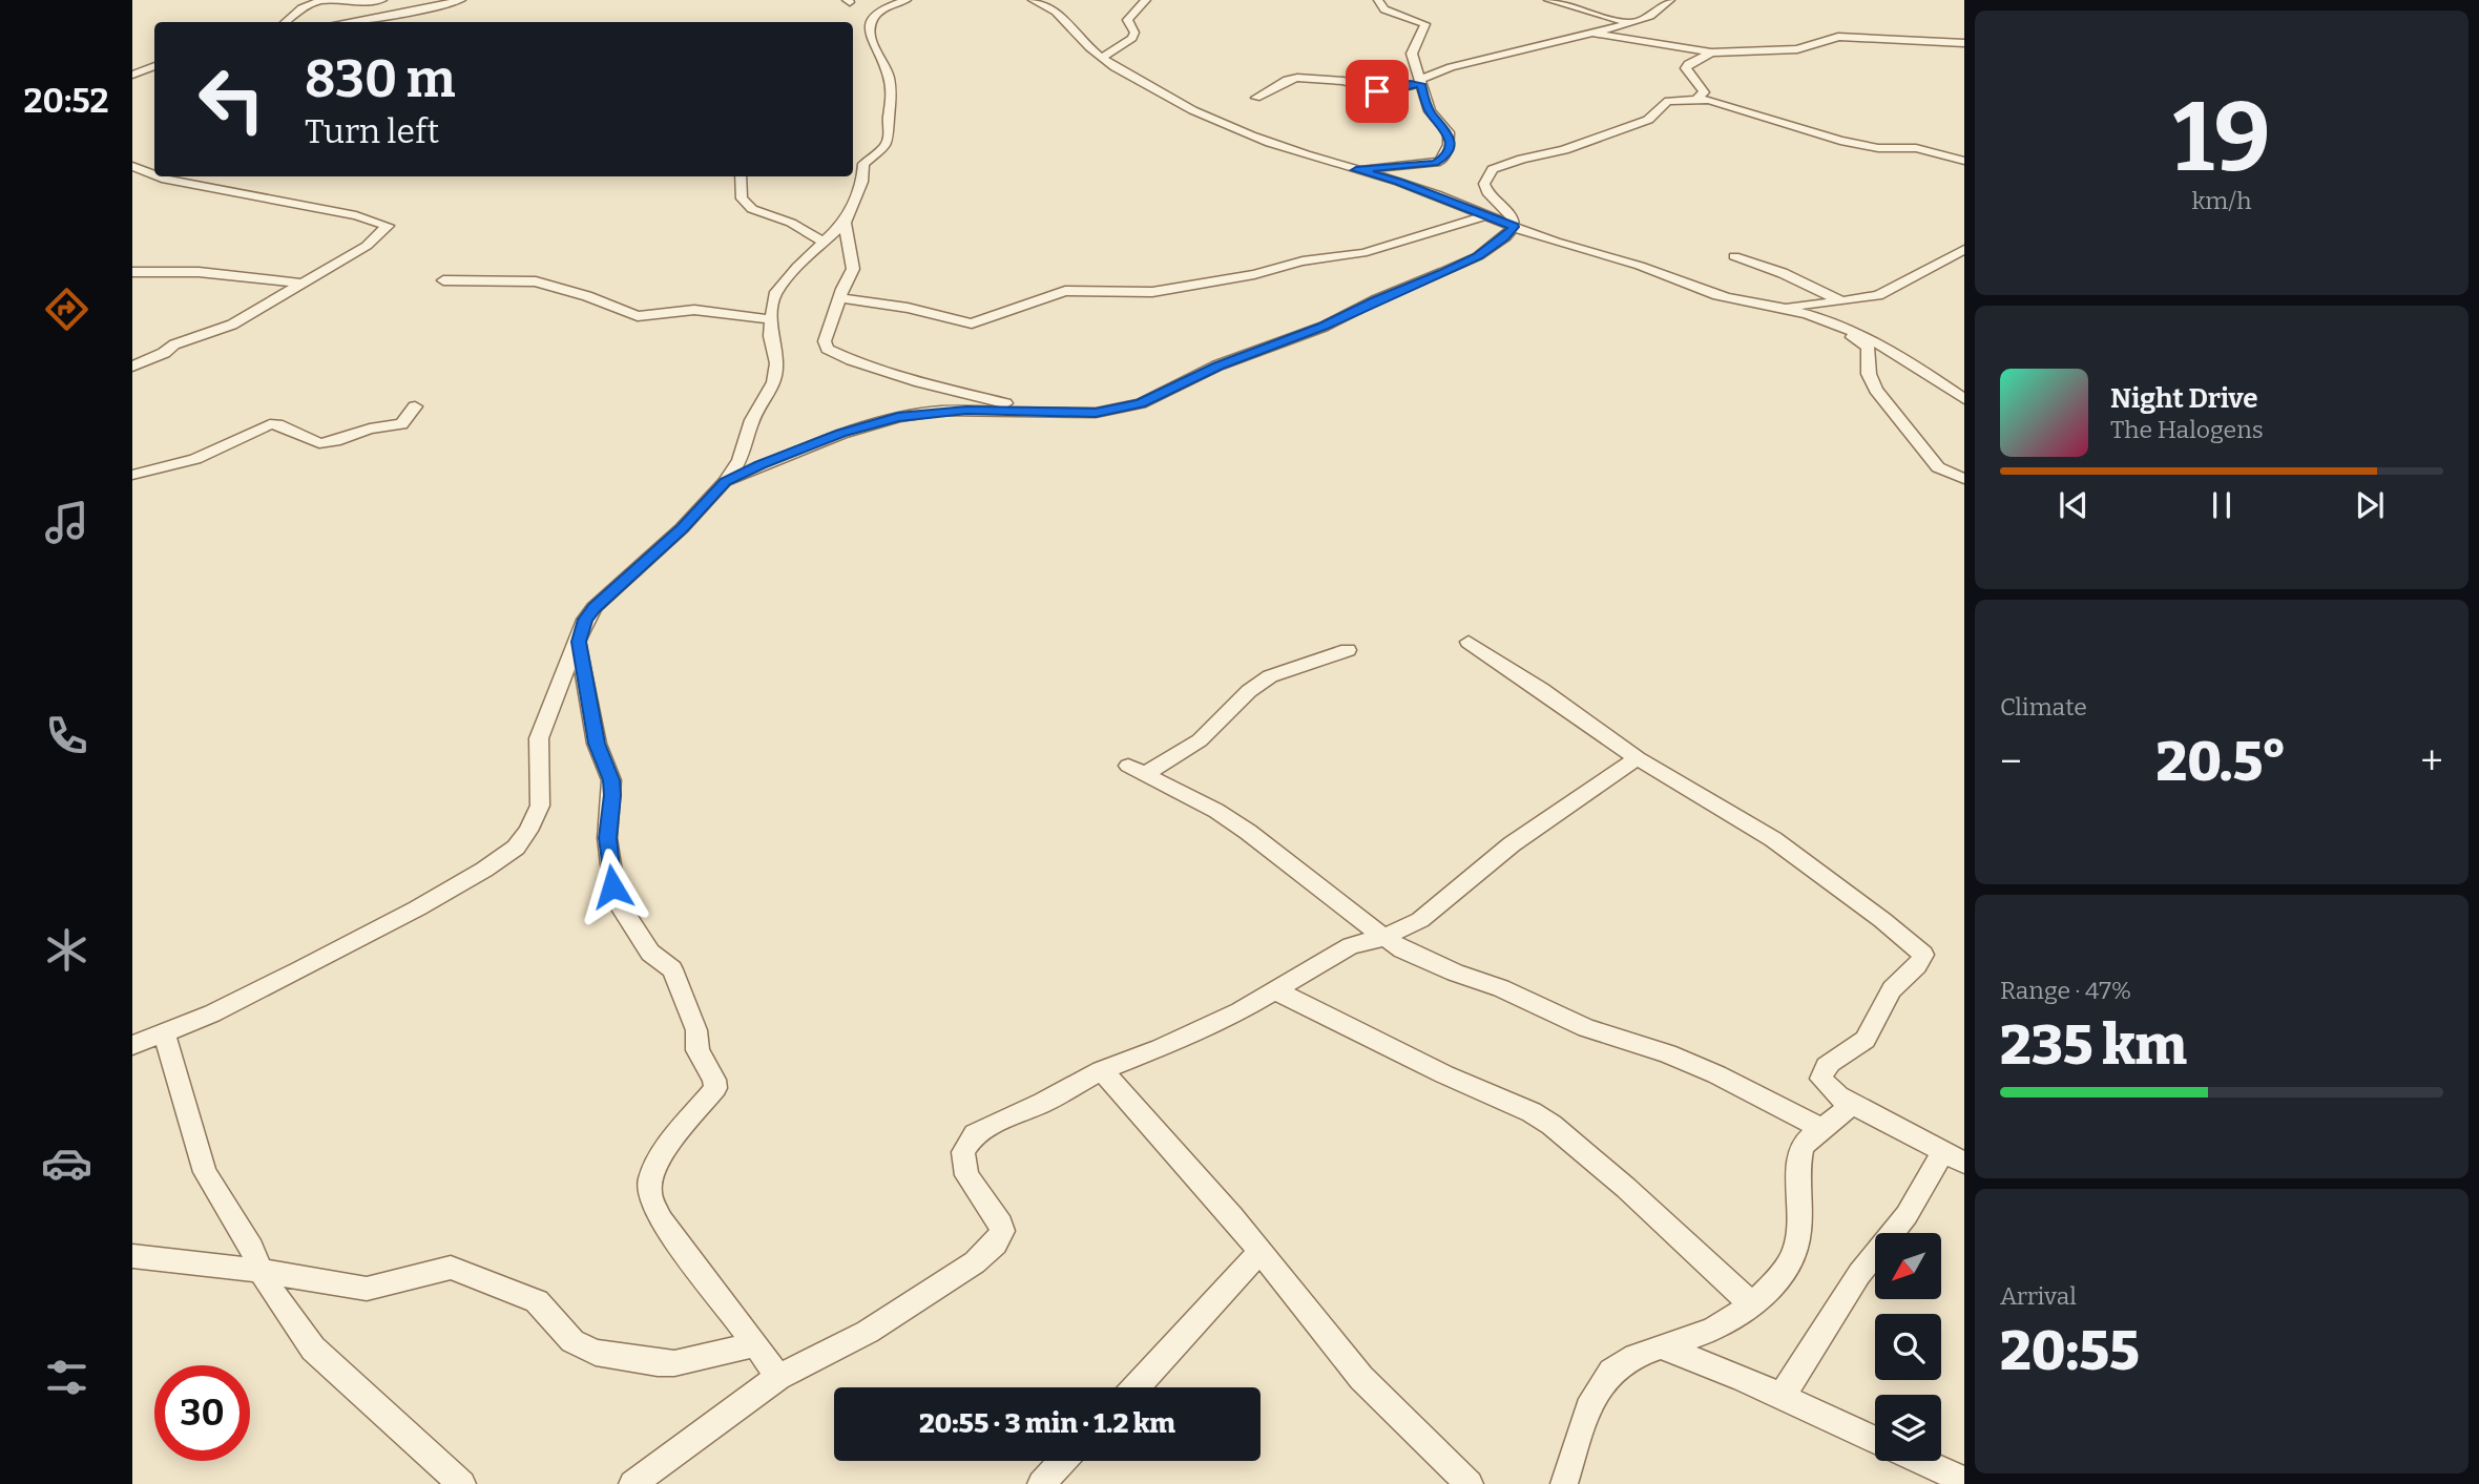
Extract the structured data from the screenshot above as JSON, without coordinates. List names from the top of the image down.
{
  "north": "bottom left",
  "page": {
    "tabs": "20:52",
    "tile": [
      ["19", "km/h"],
      "Climate",
      ["Range · 47%", "235 km"],
      ["Arrival", "20:55"]
    ],
    "turn": ["830 m", "Turn left"],
    "song": ["Night Drive", "The Halogens"],
    "heat": ["−", "20.5°", "+"],
    "limit": "30",
    "trip": "20:55 · 3 min · 1.2 km"
  }
}
